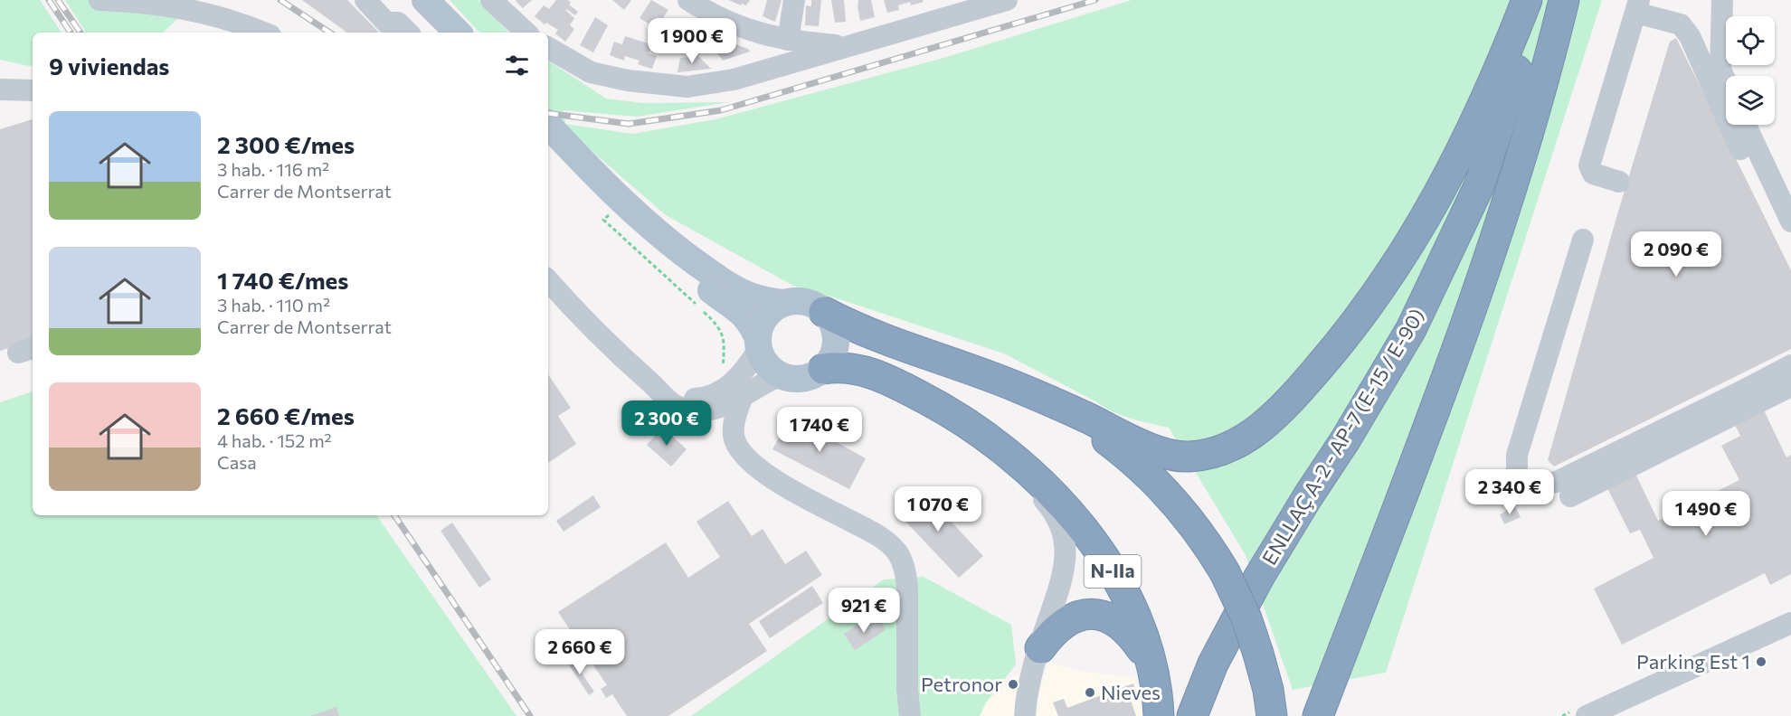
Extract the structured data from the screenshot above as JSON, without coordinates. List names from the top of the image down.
{
  "streets": {
    "highway": ["ENLLAÇ A-2 - AP-7 (E-15 / E-90)", "N-IIa"]
  },
  "places": ["Parking Est 1", "Petronor", "Nieves"],
  "page": {
    "price": [
      "1 900 €",
      "2 090 €",
      "2 300 €",
      "1 740 €",
      "2 340 €",
      "1 070 €",
      "1 490 €",
      "921 €",
      "2 660 €"
    ],
    "heading": "9 viviendas",
    "list": [
      {
        "name": "2 300 €/mes",
        "note": "3 hab. · 116 m² · Carrer de Montserrat"
      },
      {
        "name": "1 740 €/mes",
        "note": "3 hab. · 110 m² · Carrer de Montserrat"
      },
      {
        "name": "2 660 €/mes",
        "note": "4 hab. · 152 m² · Casa"
      }
    ]
  }
}
